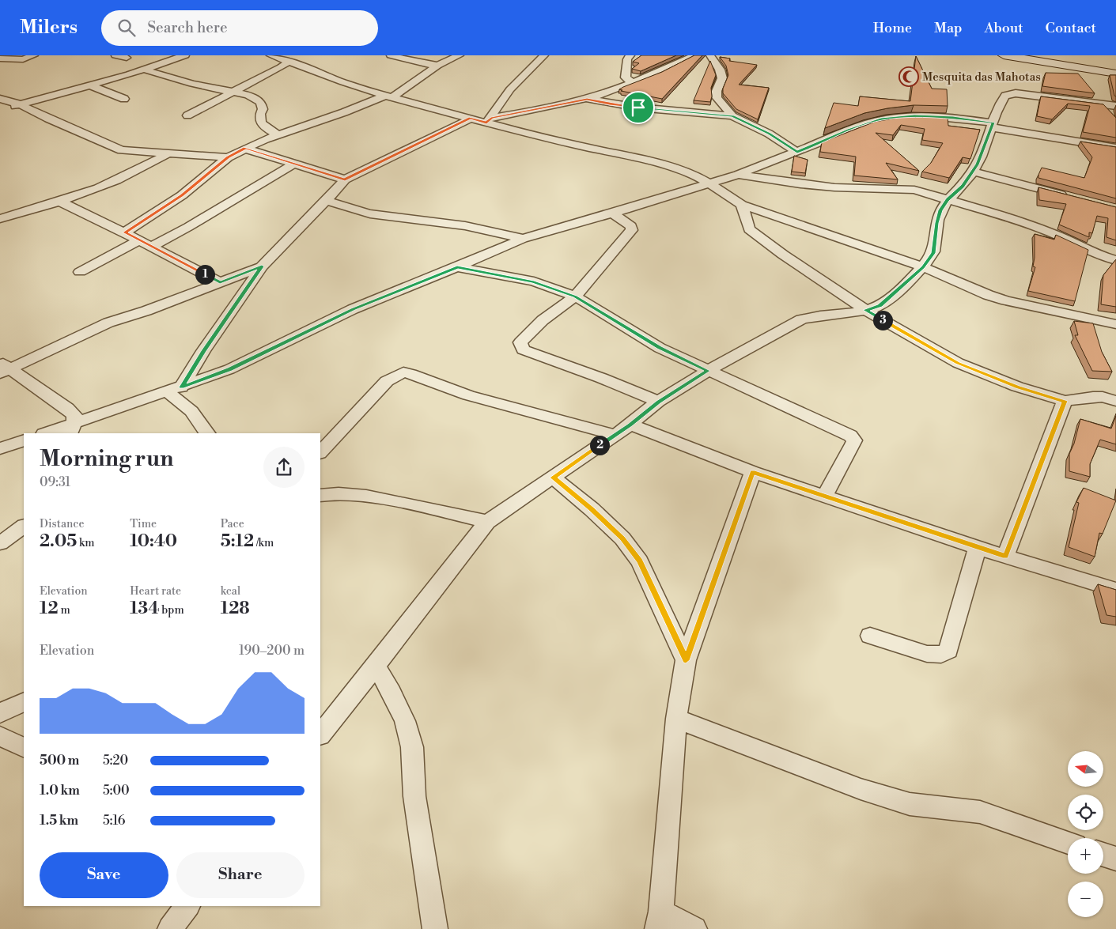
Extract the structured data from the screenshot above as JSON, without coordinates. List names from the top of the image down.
{
  "places": {
    "mosque": ["Mesquita das Mahotas"]
  },
  "north": "left",
  "page": {
    "header": "Milers",
    "search": "Search here",
    "nav": [
      "Home",
      "Map",
      "About",
      "Contact"
    ],
    "pins": ["1", "3", "2"],
    "heading": ["Morning run", "09:31"],
    "stats": [
      ["Distance", "2.05 km"],
      ["Time", "10:40"],
      ["Pace", "5:12 /km"],
      ["Elevation", "12 m"],
      ["Heart rate", "134 bpm"],
      ["kcal", "128"]
    ],
    "chart": ["Elevation", "190–200 m"],
    "list": [
      {
        "name": "500 m",
        "note": "5:20"
      },
      {
        "name": "1.0 km",
        "note": "5:00"
      },
      {
        "name": "1.5 km",
        "note": "5:16"
      }
    ],
    "map_buttons": ["+", "−"],
    "buttons": ["Save", "Share"]
  }
}
